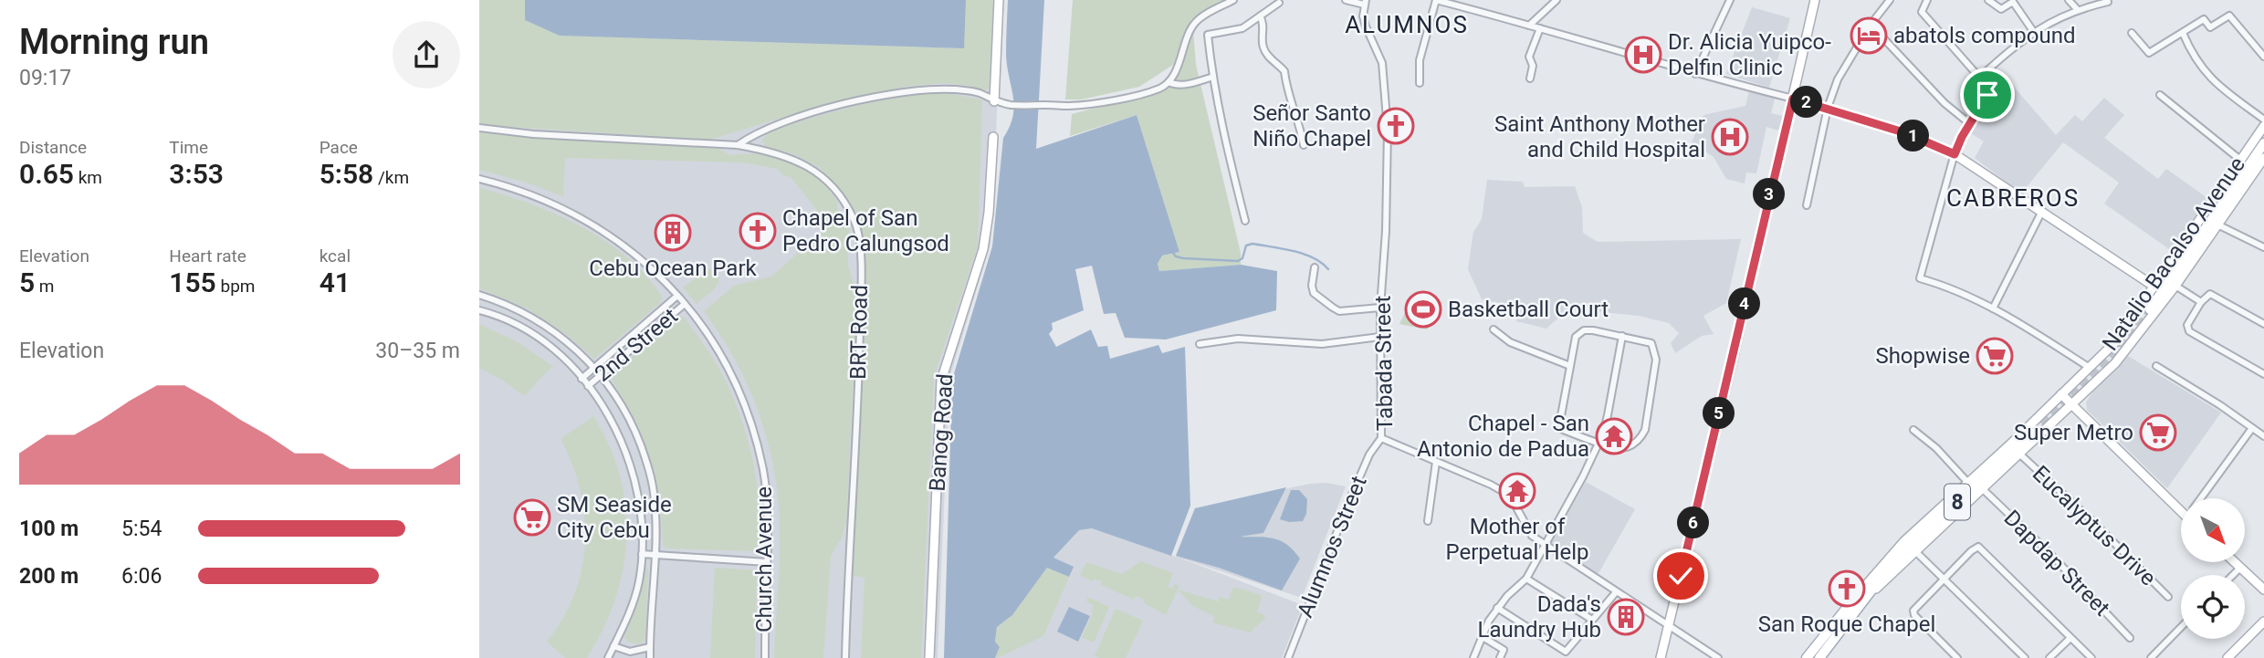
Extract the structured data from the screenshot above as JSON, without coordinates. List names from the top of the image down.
{
  "streets": {
    "main road": ["Natalio Bacalso Avenue", "8"],
    "street": [
      "BRT Road",
      "2nd Street",
      "Tabada Street",
      "Banog Road",
      "Eucalyptus Drive",
      "Alumnos Street",
      "Church Avenue",
      "Dapdap Street"
    ]
  },
  "crossings": [
    ["Natalio Bacalso Avenue", "Eucalyptus Drive"],
    ["Natalio Bacalso Avenue", "Dapdap Street"],
    ["2nd Street", "Church Avenue"],
    ["Tabada Street", "Alumnos Street"]
  ],
  "districts": ["ALUMNOS", "CABREROS"],
  "places": {
    "hotel": ["abatols compound"],
    "hospital": ["Dr. Alicia Yuipco- Delfin Clinic", "Saint Anthony Mother and Child Hospital"],
    "church": ["Señor Santo Niño Chapel", "Chapel of San Pedro Calungsod", "San Roque Chapel"],
    "building": ["Cebu Ocean Park", "Dada's Laundry Hub"],
    "sports": ["Basketball Court"],
    "supermarket": ["Shopwise", "Super Metro", "SM Seaside City Cebu"],
    "temple": ["Chapel - San Antonio de Padua", "Mother of Perpetual Help"]
  },
  "north": "bottom right",
  "page": {
    "heading": ["Morning run", "09:17"],
    "pins": [
      "2",
      "1",
      "3",
      "4",
      "5",
      "6"
    ],
    "stats": [
      ["Distance", "0.65 km"],
      ["Time", "3:53"],
      ["Pace", "5:58 /km"],
      ["Elevation", "5 m"],
      ["Heart rate", "155 bpm"],
      ["kcal", "41"]
    ],
    "chart": ["Elevation", "30–35 m"],
    "list": [
      {
        "name": "100 m",
        "note": "5:54"
      },
      {
        "name": "200 m",
        "note": "6:06"
      }
    ]
  }
}
